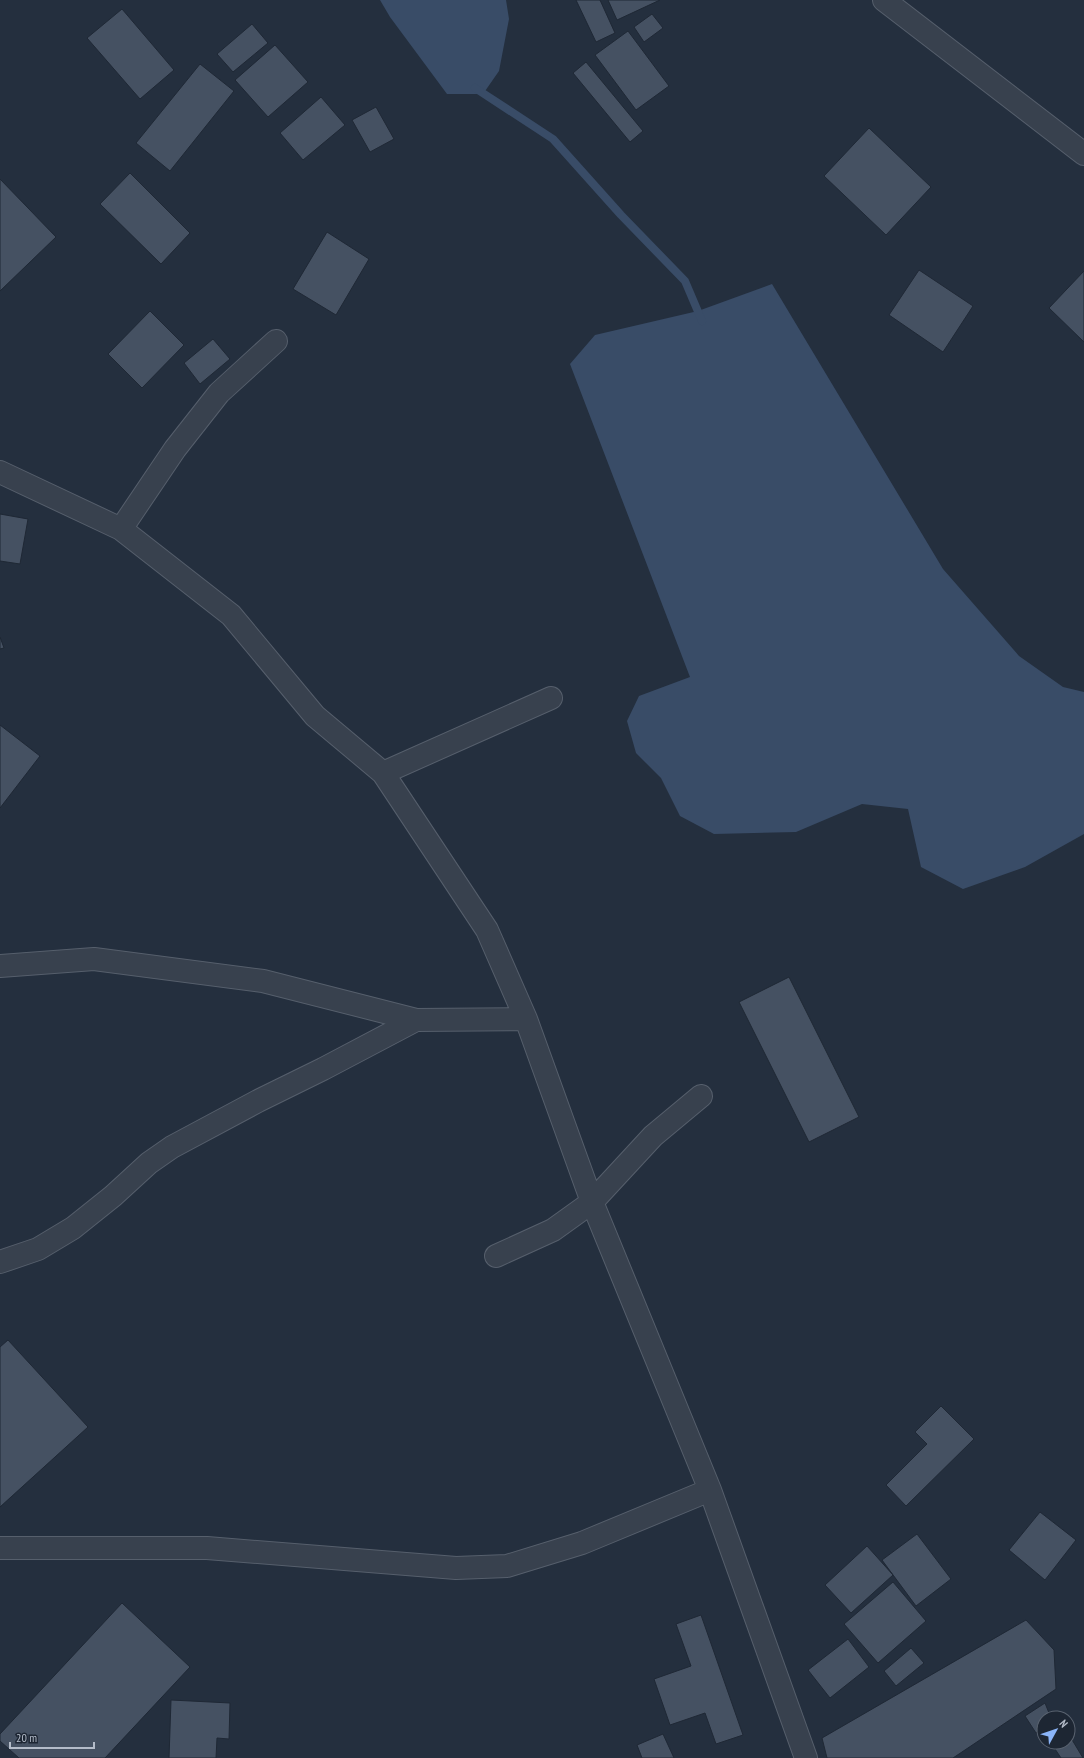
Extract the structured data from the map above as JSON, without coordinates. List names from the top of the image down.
{
  "scale_bar": "20 m",
  "north": "top right"
}
